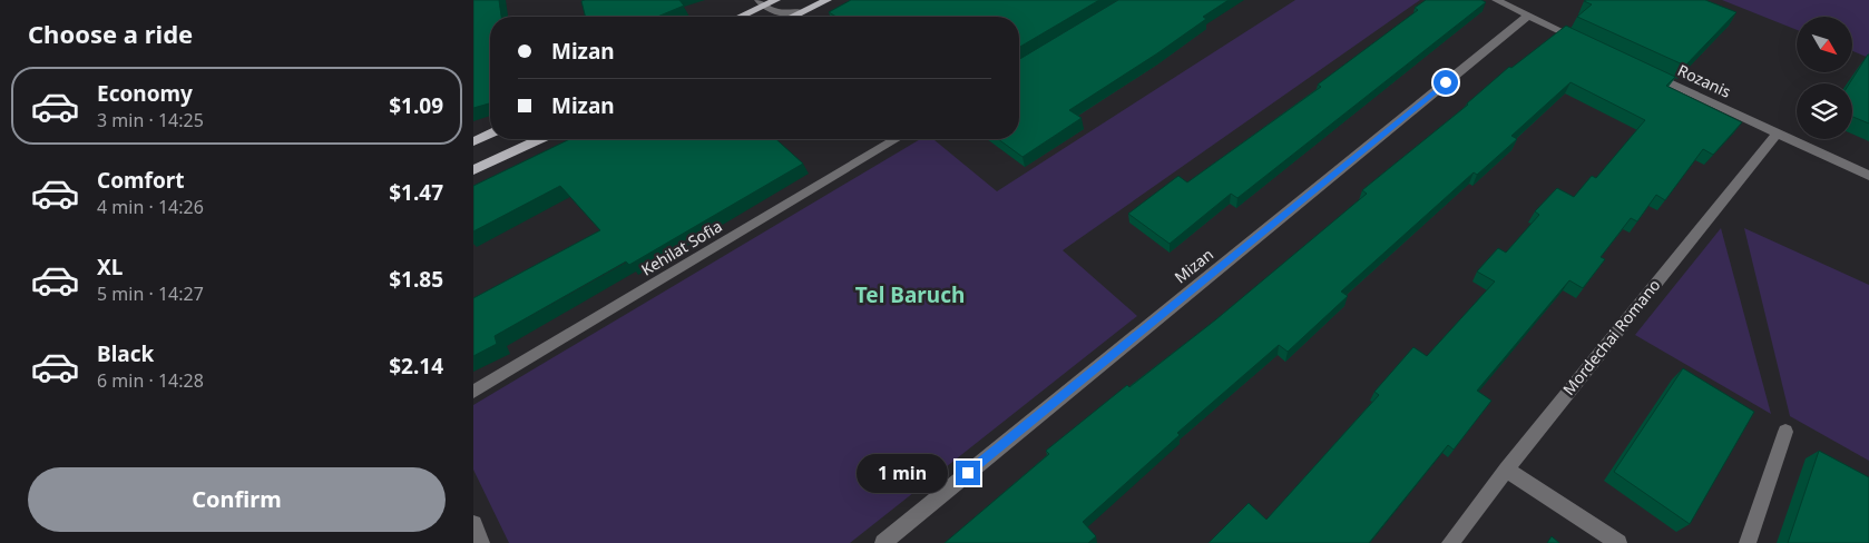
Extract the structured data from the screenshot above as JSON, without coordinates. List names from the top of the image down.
{
  "streets": {
    "street": [
      "Rozanis",
      "Kehilat Sofia",
      "Mizan",
      "Mordechai Romano"
    ]
  },
  "crossings": [
    ["Rozanis", "Mordechai Romano"]
  ],
  "districts": ["Tel Baruch"],
  "north": "bottom right",
  "page": {
    "heading": "Choose a ride",
    "banner": ["Mizan", "Mizan"],
    "list": [
      {
        "name": "Economy",
        "note": "3 min · 14:25",
        "value": "$1.09"
      },
      {
        "name": "Comfort",
        "note": "4 min · 14:26",
        "value": "$1.47"
      },
      {
        "name": "XL",
        "note": "5 min · 14:27",
        "value": "$1.85"
      },
      {
        "name": "Black",
        "note": "6 min · 14:28",
        "value": "$2.14"
      }
    ],
    "bubble": "1 min",
    "buttons": "Confirm"
  }
}
